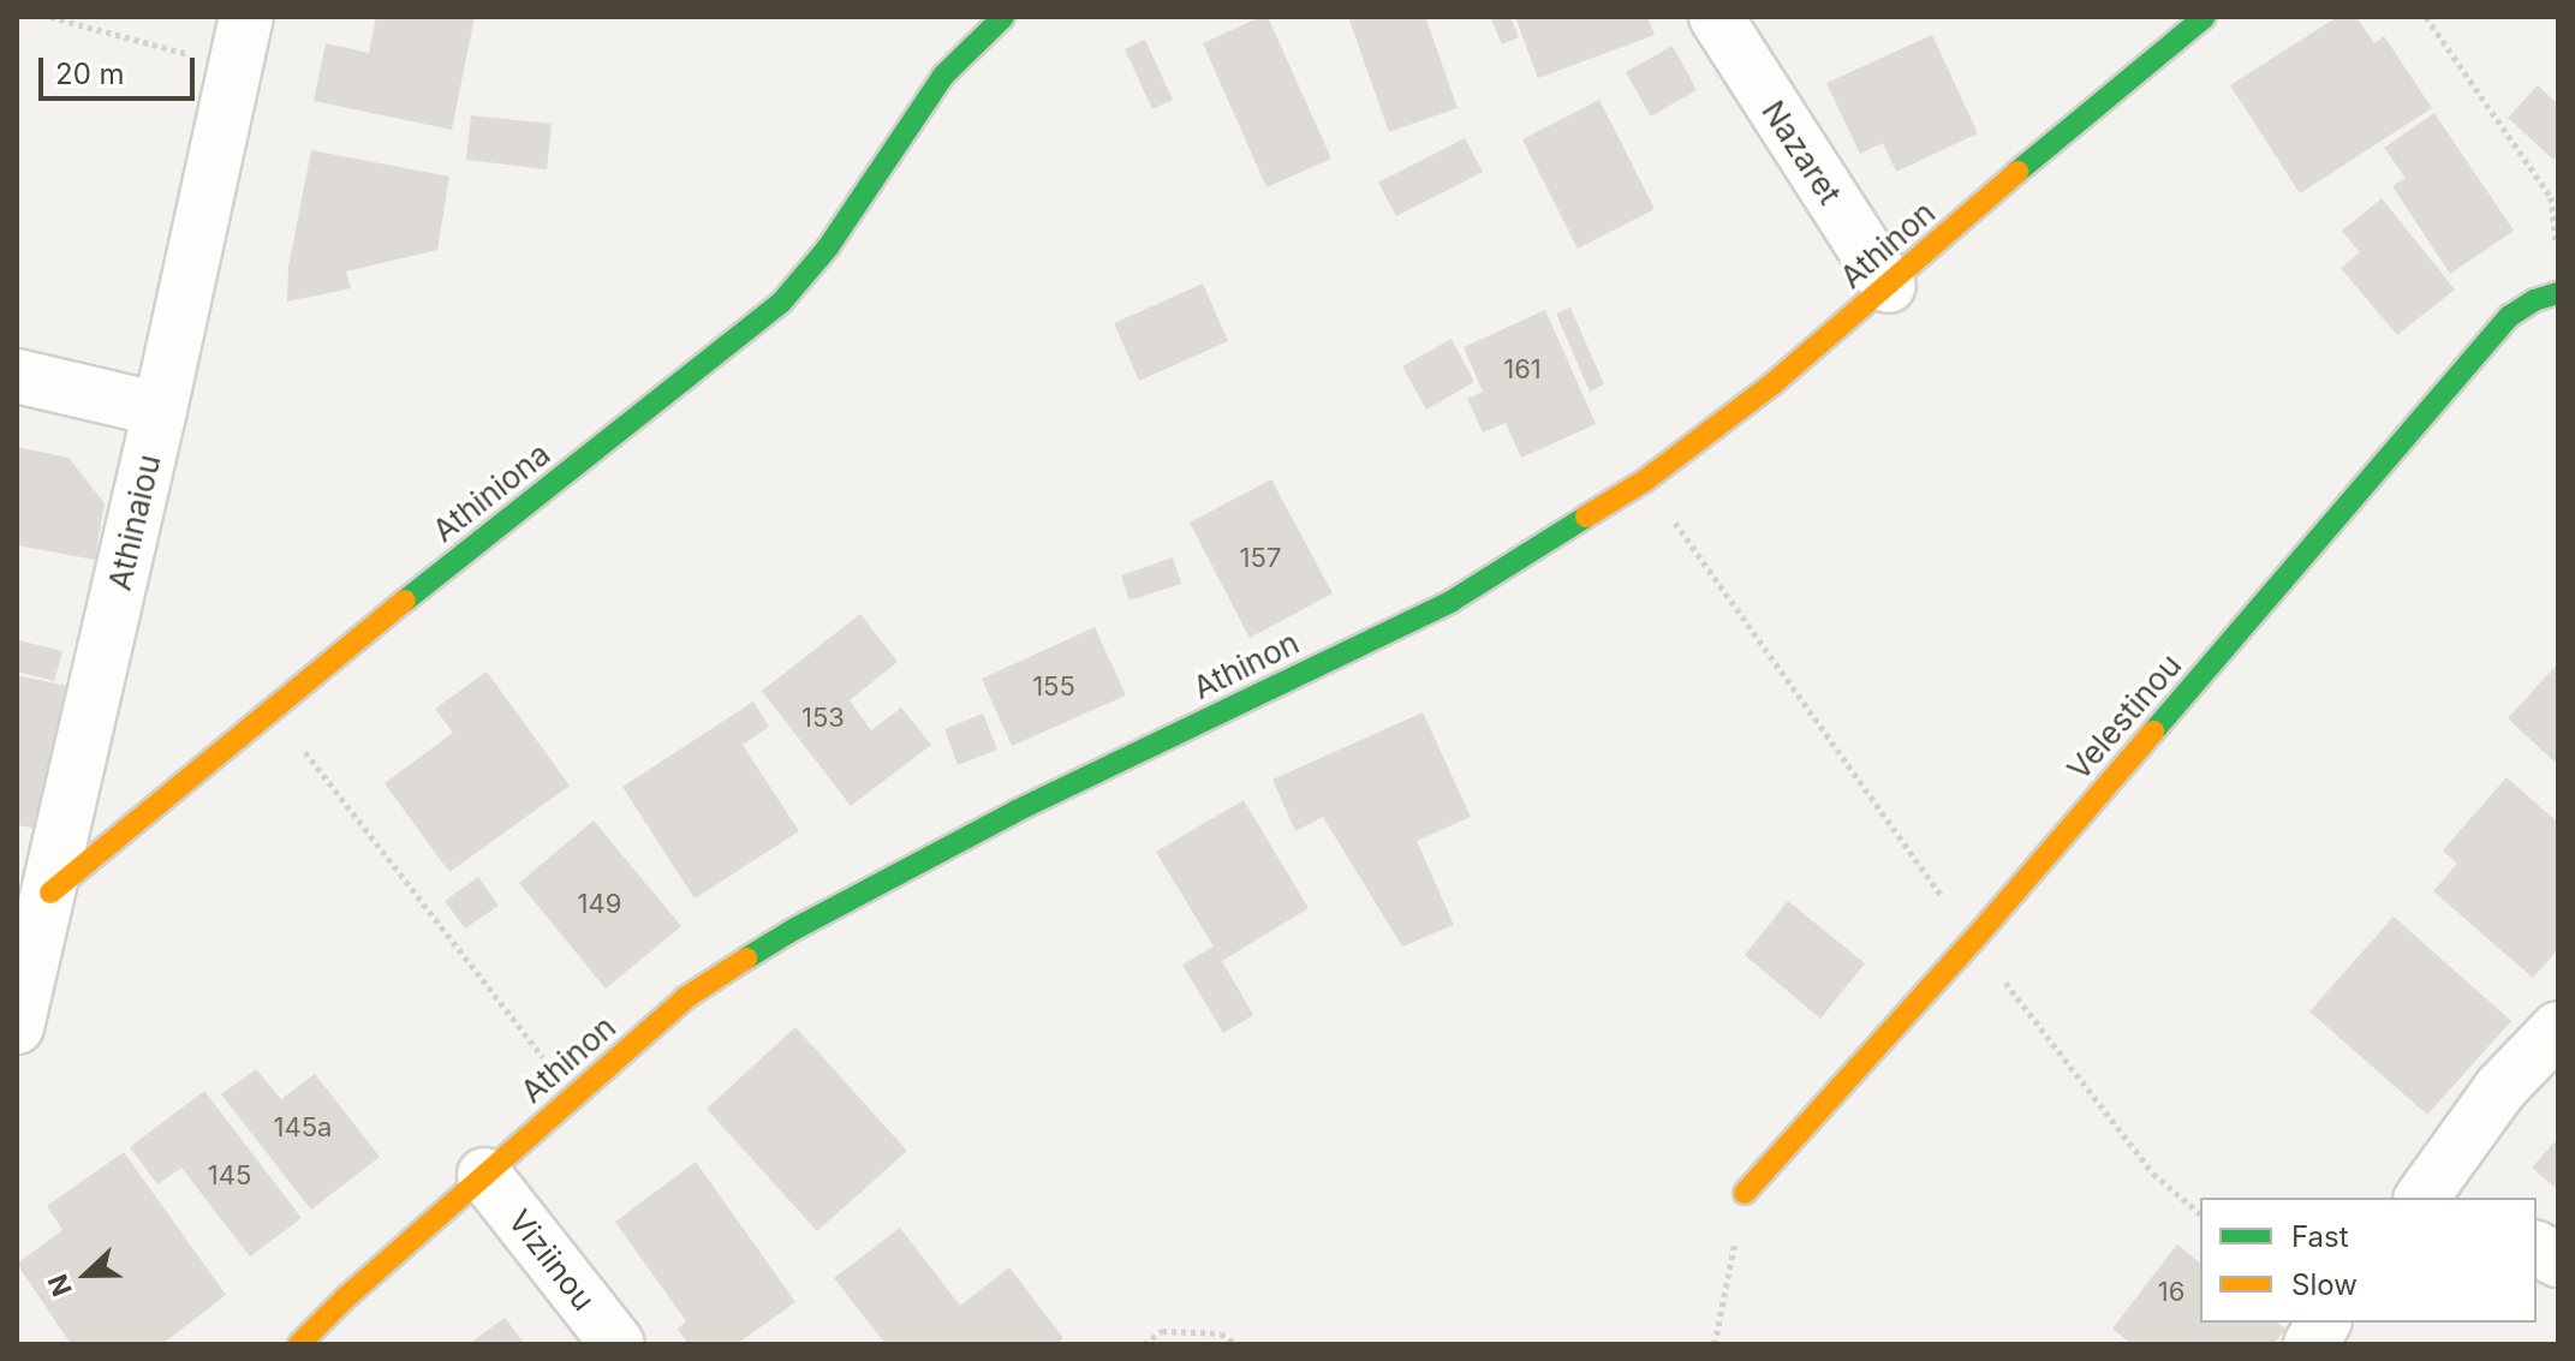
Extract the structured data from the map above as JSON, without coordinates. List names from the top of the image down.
{
  "streets": {
    "street": [
      "Nazaret",
      "Athinon",
      "Athiniona",
      "Athinaiou",
      "Velestinou",
      "Viziinou"
    ]
  },
  "crossings": [
    ["Nazaret", "Athinon"],
    ["Athinon", "Viziinou"],
    ["Athiniona", "Athinaiou"]
  ],
  "house_numbers": [
    "161",
    "157",
    "155",
    "153",
    "149",
    "145a",
    "145",
    "16"
  ],
  "legend": ["Fast", "Slow"],
  "scale_bar": "20 m",
  "north": "left"
}
